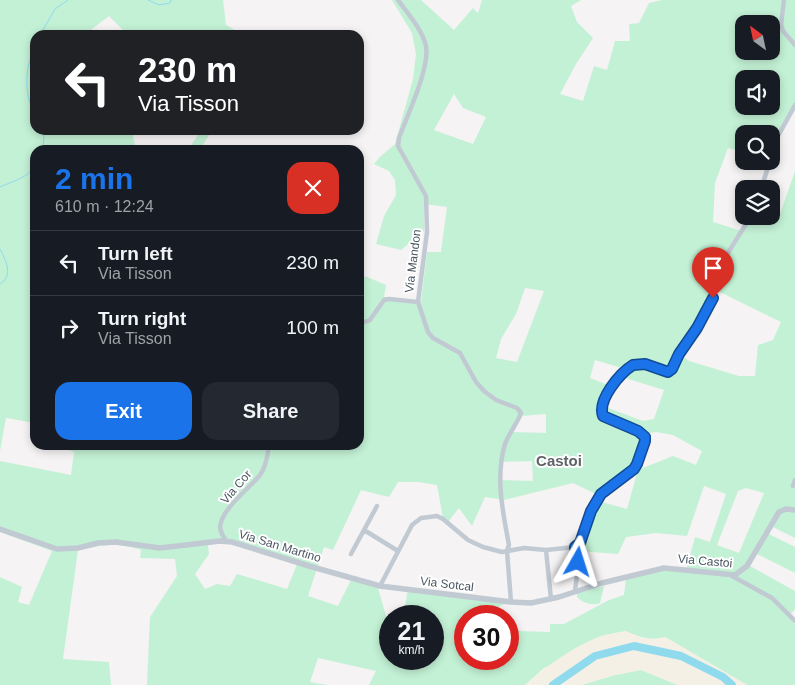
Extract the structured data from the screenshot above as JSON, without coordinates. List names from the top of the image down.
{
  "streets": {
    "street": [
      "Via Mandon",
      "Via Cor",
      "Via San Martino",
      "Via Castoi",
      "Via Sotcal"
    ]
  },
  "crossings": [
    ["Via Cor", "Via San Martino"],
    ["Via San Martino", "Via Sotcal"],
    ["Via Castoi", "Via Sotcal"]
  ],
  "districts": ["Castoi"],
  "north": "top left",
  "page": {
    "turn": ["230 m", "Via Tisson"],
    "heading": ["2 min", "610 m · 12:24"],
    "list": [
      {
        "name": "Turn left",
        "note": "Via Tisson",
        "value": "230 m"
      },
      {
        "name": "Turn right",
        "note": "Via Tisson",
        "value": "100 m"
      }
    ],
    "buttons": ["Exit", "Share"],
    "speed": "21 km/h",
    "limit": "30"
  }
}
